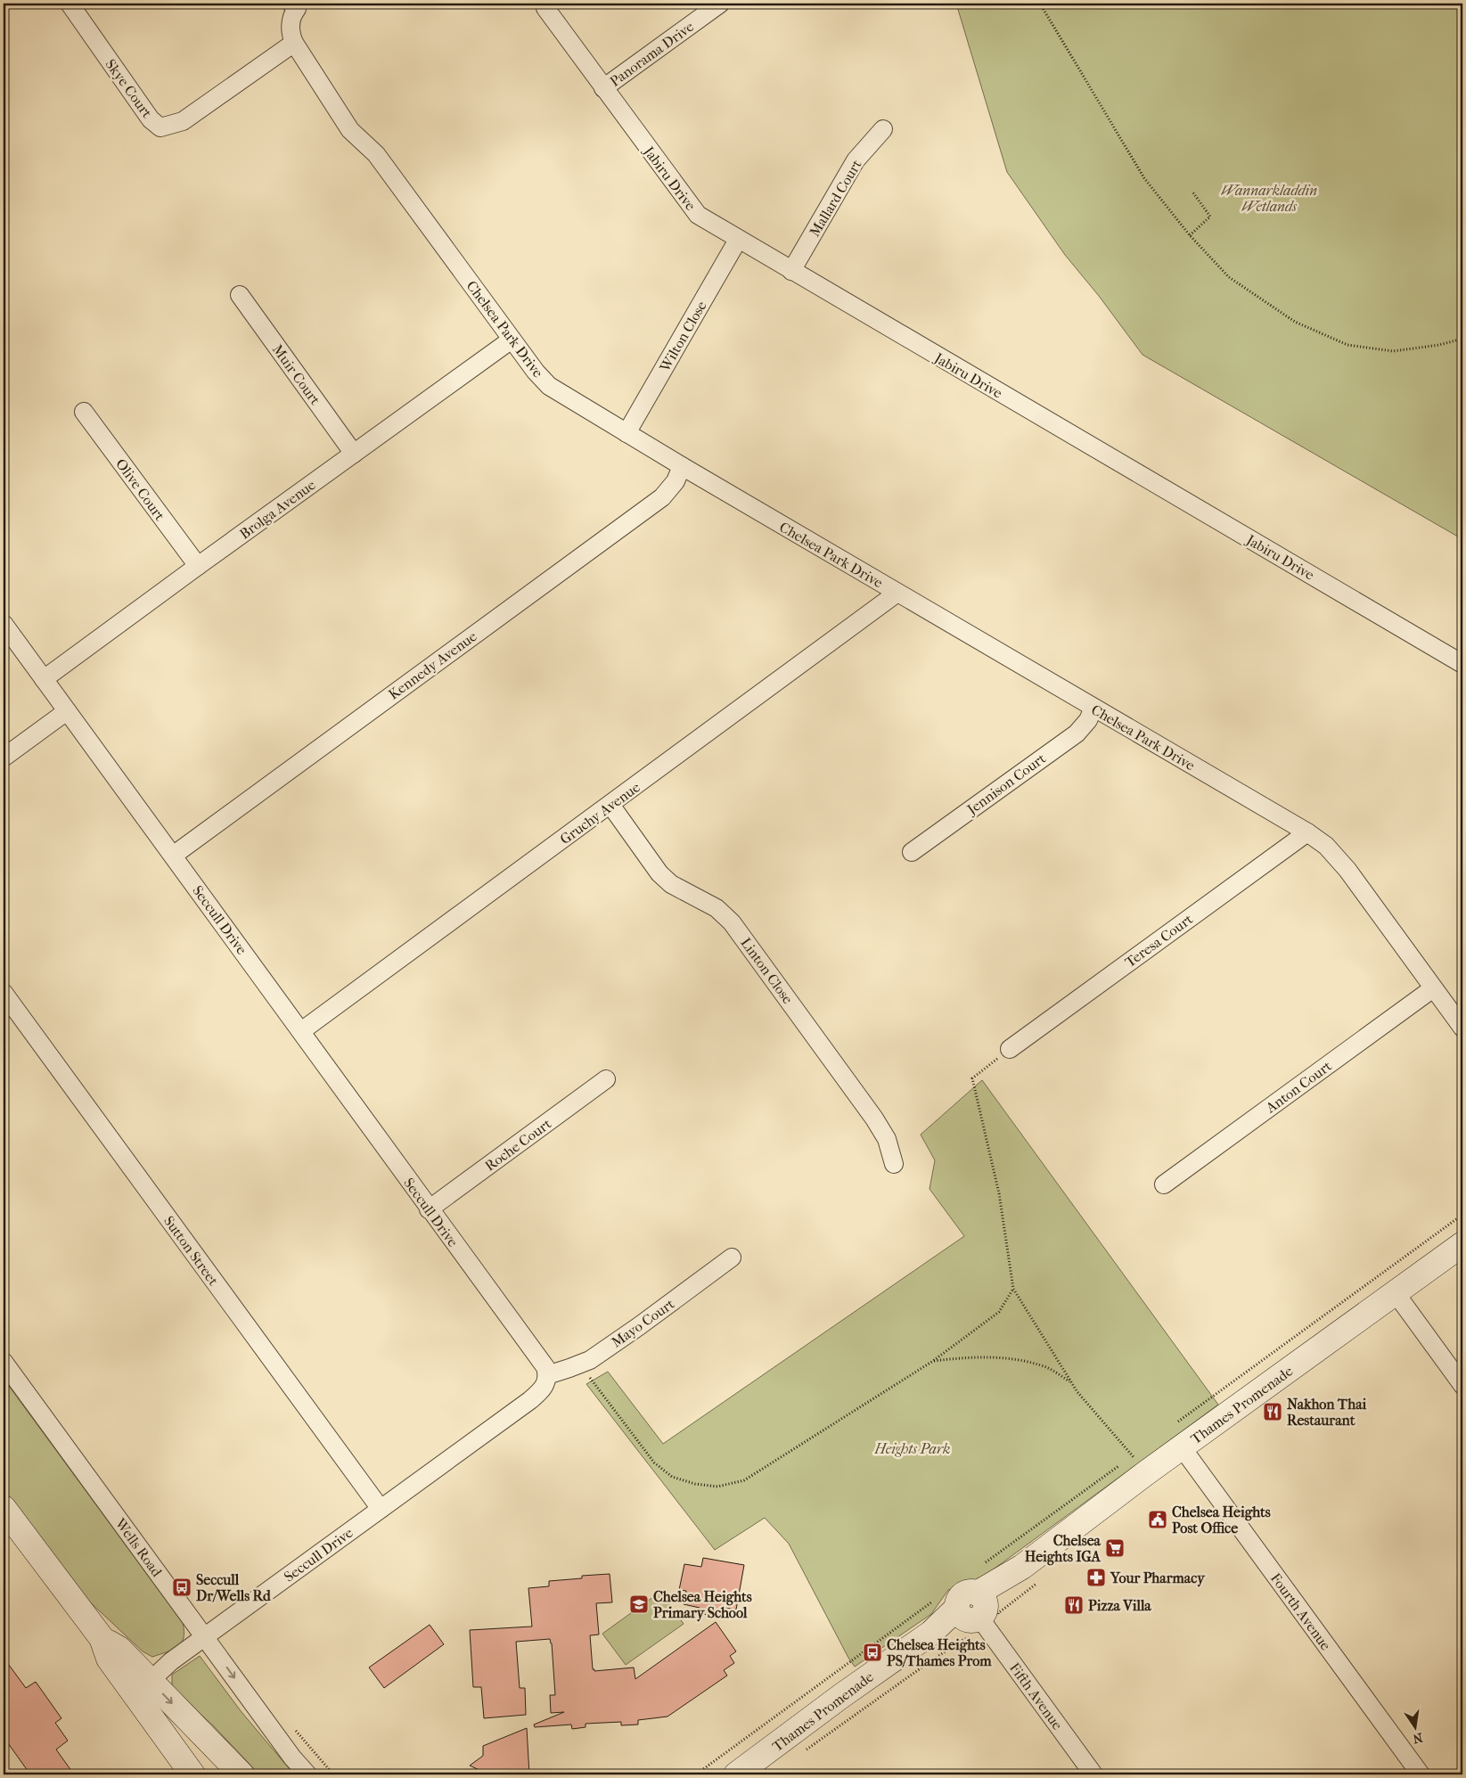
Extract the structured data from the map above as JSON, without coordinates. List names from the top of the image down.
{
  "streets": {
    "main road": ["Thames Promenade"],
    "street": [
      "Panorama Drive",
      "Skye Court",
      "Jabiru Drive",
      "Mallard Court",
      "Chelsea Park Drive",
      "Wilton Close",
      "Muir Court",
      "Olive Court",
      "Brolga Avenue",
      "Kennedy Avenue",
      "Jennison Court",
      "Gruchy Avenue",
      "Seccull Drive",
      "Teresa Court",
      "Linton Close",
      "Anton Court",
      "Roche Court",
      "Sutton Street",
      "Mayo Court",
      "Wells Road",
      "Fourth Avenue",
      "Fifth Avenue"
    ]
  },
  "crossings": [
    ["Panorama Drive", "Jabiru Drive"],
    ["Skye Court", "Chelsea Park Drive"],
    ["Jabiru Drive", "Mallard Court"],
    ["Jabiru Drive", "Wilton Close"],
    ["Chelsea Park Drive", "Wilton Close"],
    ["Chelsea Park Drive", "Brolga Avenue"],
    ["Chelsea Park Drive", "Kennedy Avenue"],
    ["Chelsea Park Drive", "Jennison Court"],
    ["Chelsea Park Drive", "Gruchy Avenue"],
    ["Chelsea Park Drive", "Teresa Court"],
    ["Chelsea Park Drive", "Anton Court"],
    ["Muir Court", "Brolga Avenue"],
    ["Olive Court", "Brolga Avenue"],
    ["Brolga Avenue", "Seccull Drive"],
    ["Kennedy Avenue", "Seccull Drive"],
    ["Gruchy Avenue", "Seccull Drive"],
    ["Gruchy Avenue", "Linton Close"],
    ["Seccull Drive", "Roche Court"],
    ["Seccull Drive", "Sutton Street"],
    ["Seccull Drive", "Mayo Court"],
    ["Seccull Drive", "Wells Road"],
    ["Thames Promenade", "Fourth Avenue"],
    ["Thames Promenade", "Fifth Avenue"]
  ],
  "parks": ["Wannarkladdin Wetlands", "Heights Park"],
  "places": {
    "restaurant": ["Nakhon Thai Restaurant", "Pizza Villa"],
    "public building": ["Chelsea Heights Post Office"],
    "supermarket": ["Chelsea Heights IGA"],
    "pharmacy": ["Your Pharmacy"],
    "bus stop": ["Seccull Dr/Wells Rd", "Chelsea Heights PS/Thames Prom"],
    "school or university": ["Chelsea Heights Primary School"]
  },
  "north": "bottom"
}
